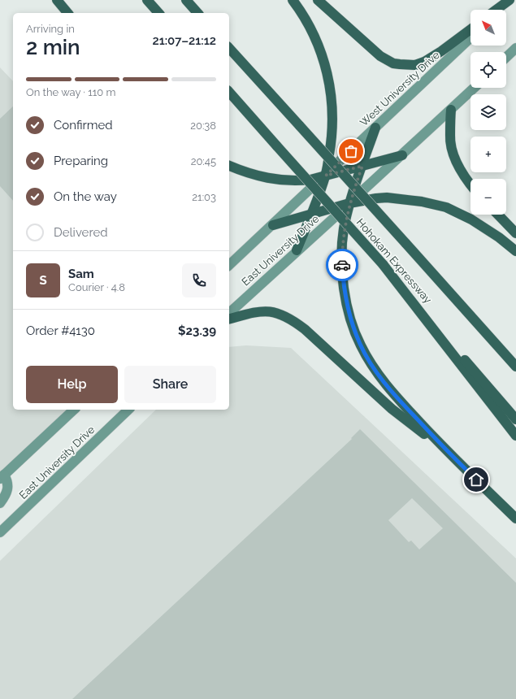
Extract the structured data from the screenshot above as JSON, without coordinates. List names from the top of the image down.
{
  "streets": {
    "highway": ["Hohokam Expressway"],
    "main road": ["West University Drive", "East University Drive"]
  },
  "north": "top left",
  "page": {
    "map_buttons": ["+", "−"],
    "heading": ["2 min", "Arriving in", "21:07–21:12"],
    "panel": [
      "Sam",
      "Courier · 4.8",
      "Order #4130",
      "$23.39"
    ],
    "bar": "On the way · 110 m",
    "list": [
      ["Confirmed", "20:38"],
      ["Preparing", "20:45"],
      ["On the way", "21:03"],
      "Delivered"
    ],
    "round": "S",
    "buttons": ["Help", "Share"]
  }
}
